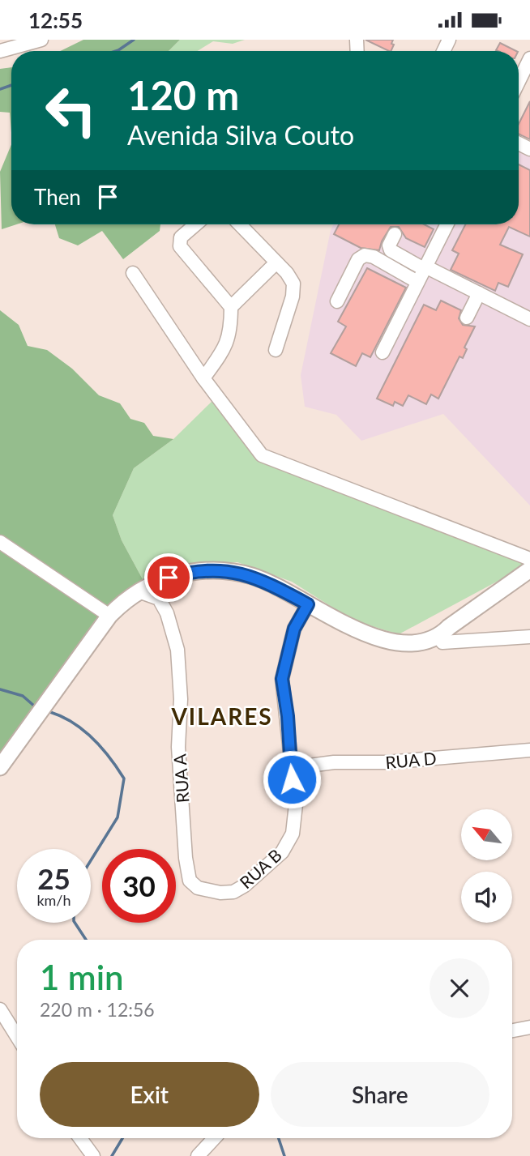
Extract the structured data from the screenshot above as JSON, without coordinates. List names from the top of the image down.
{
  "streets": {
    "street": ["RUA D", "RUA A", "RUA B"]
  },
  "crossings": [
    ["RUA D", "RUA B"],
    ["RUA A", "RUA B"]
  ],
  "districts": ["VILARES"],
  "north": "top left",
  "page": {
    "status": "12:55",
    "turn": ["120 m", "Avenida Silva Couto"],
    "then": "Then",
    "speed": "25 km/h",
    "limit": "30",
    "heading": ["1 min", "220 m · 12:56"],
    "buttons": ["Exit", "Share"]
  }
}
